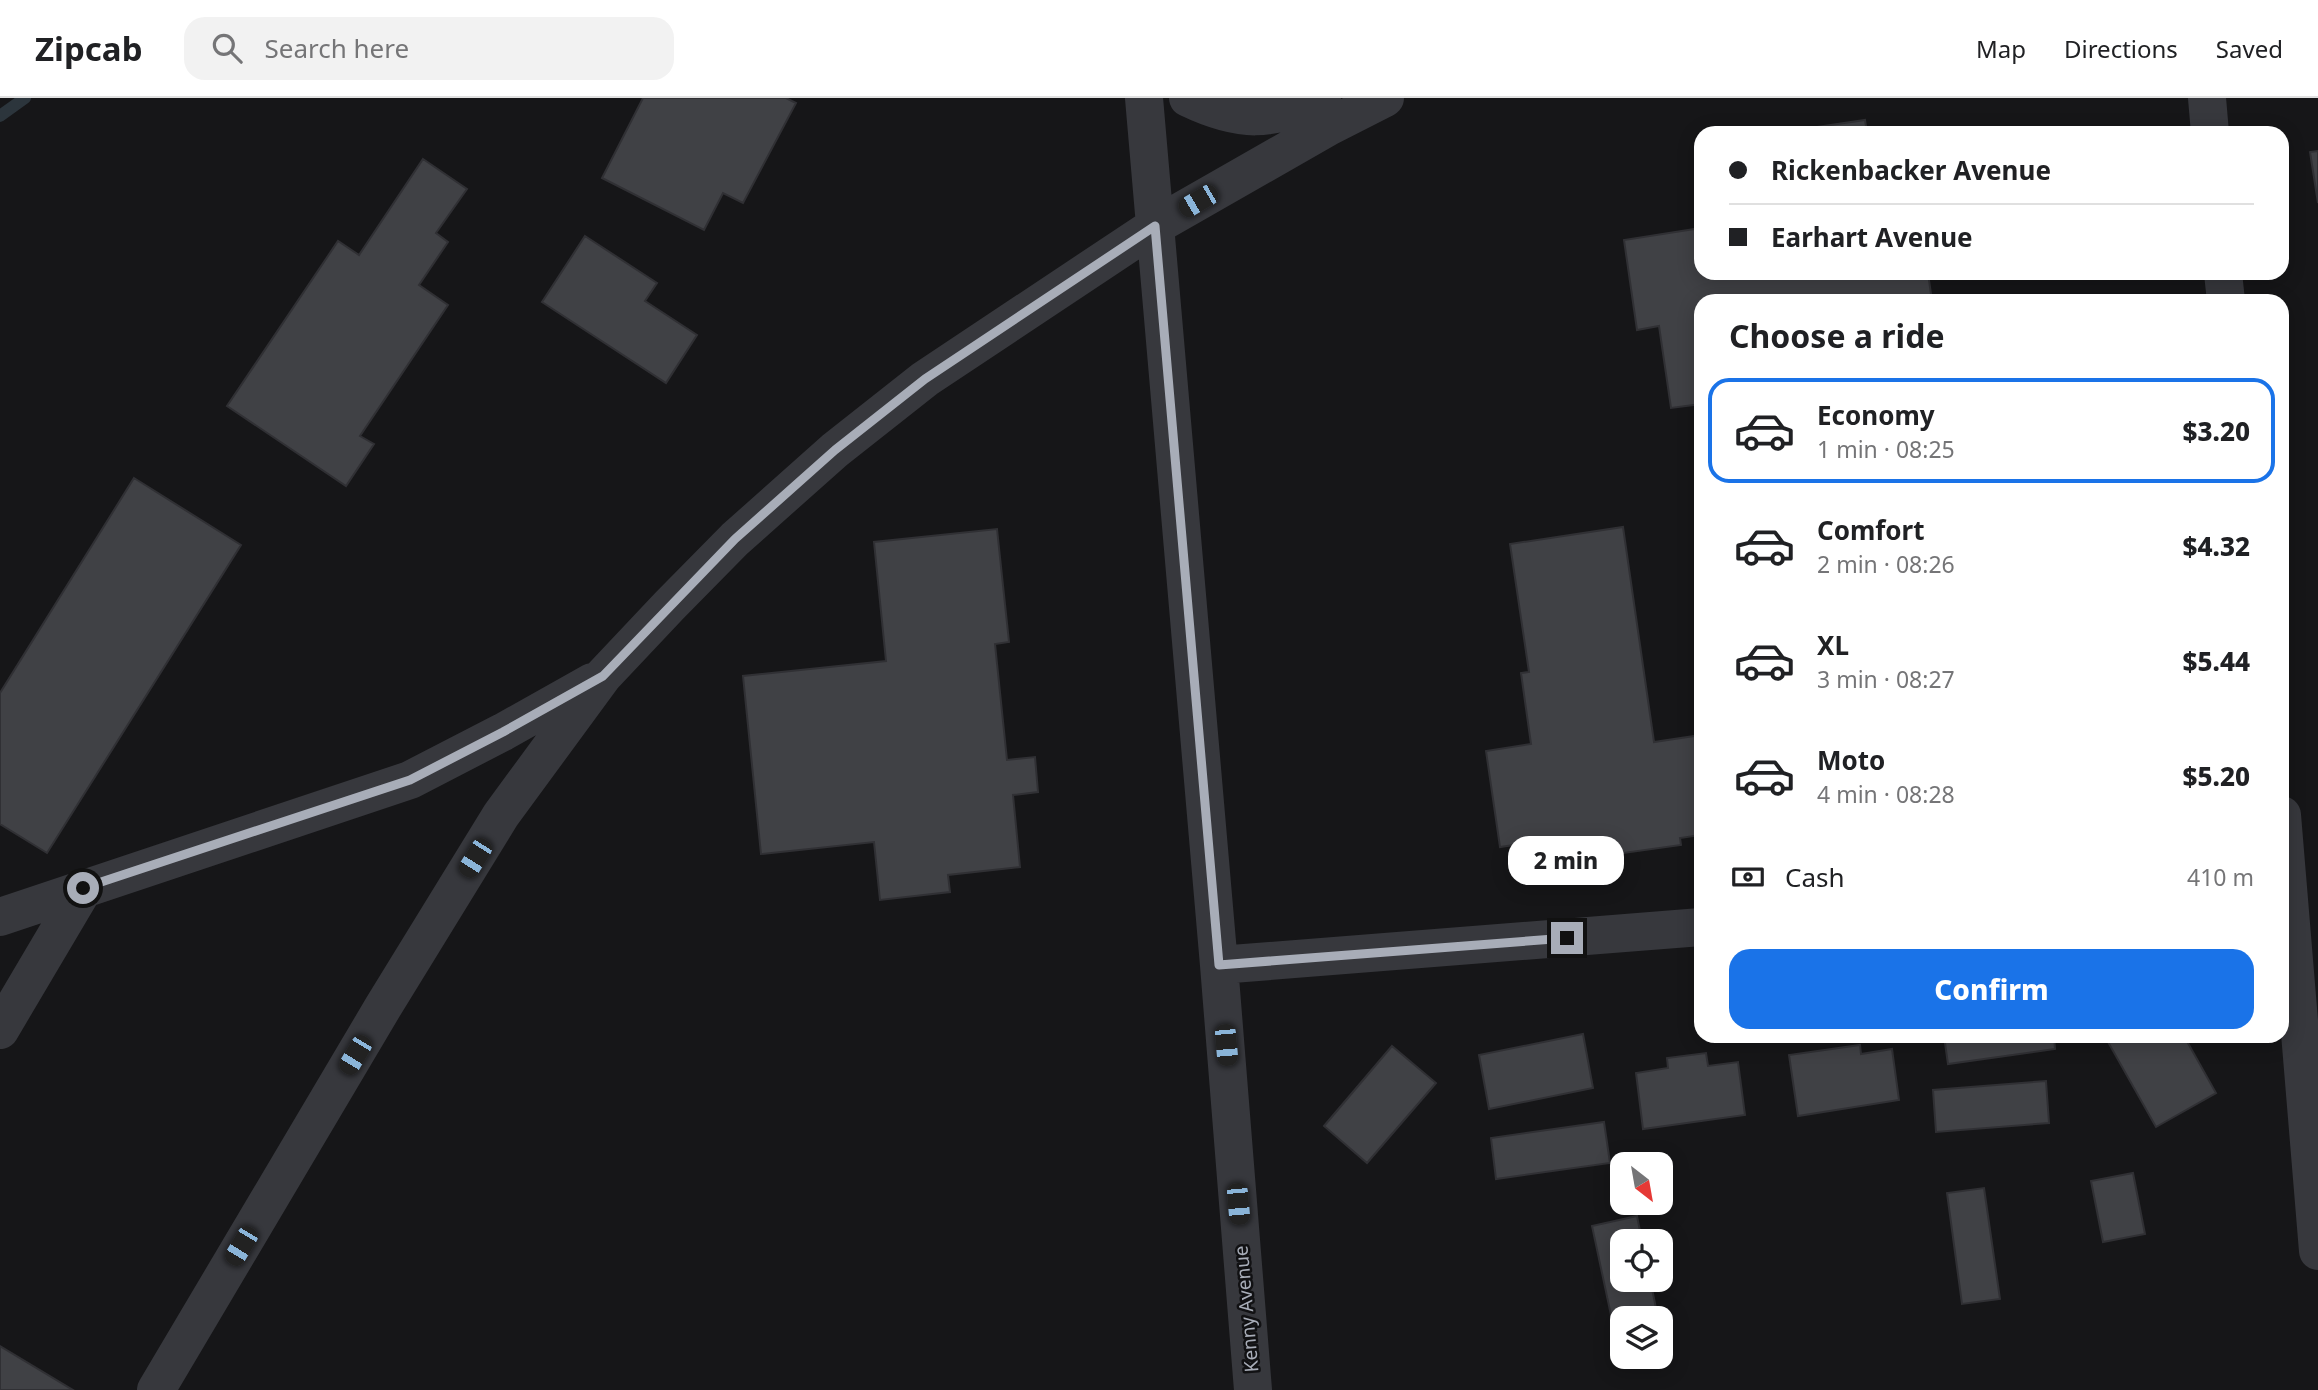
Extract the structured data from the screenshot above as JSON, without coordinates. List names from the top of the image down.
{
  "streets": {
    "street": ["Kenny Avenue"]
  },
  "north": "bottom right",
  "page": {
    "header": "Zipcab",
    "search": "Search here",
    "nav": ["Map", "Directions", "Saved"],
    "banner": ["Rickenbacker Avenue", "Earhart Avenue"],
    "heading": "Choose a ride",
    "list": [
      {
        "name": "Economy",
        "note": "1 min · 08:25",
        "value": "$3.20"
      },
      {
        "name": "Comfort",
        "note": "2 min · 08:26",
        "value": "$4.32"
      },
      {
        "name": "XL",
        "note": "3 min · 08:27",
        "value": "$5.44"
      },
      {
        "name": "Moto",
        "note": "4 min · 08:28",
        "value": "$5.20"
      }
    ],
    "bubble": "2 min",
    "pay": ["Cash", "410 m"],
    "buttons": "Confirm"
  }
}
